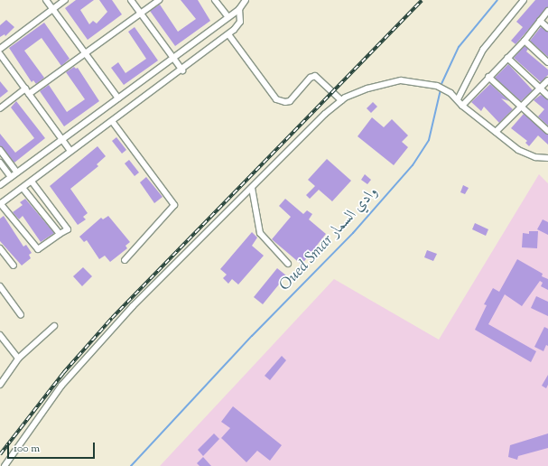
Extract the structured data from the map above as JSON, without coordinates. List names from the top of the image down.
{
  "water": ["Oued Smar وادي السمار"],
  "scale_bar": "100 m"
}
